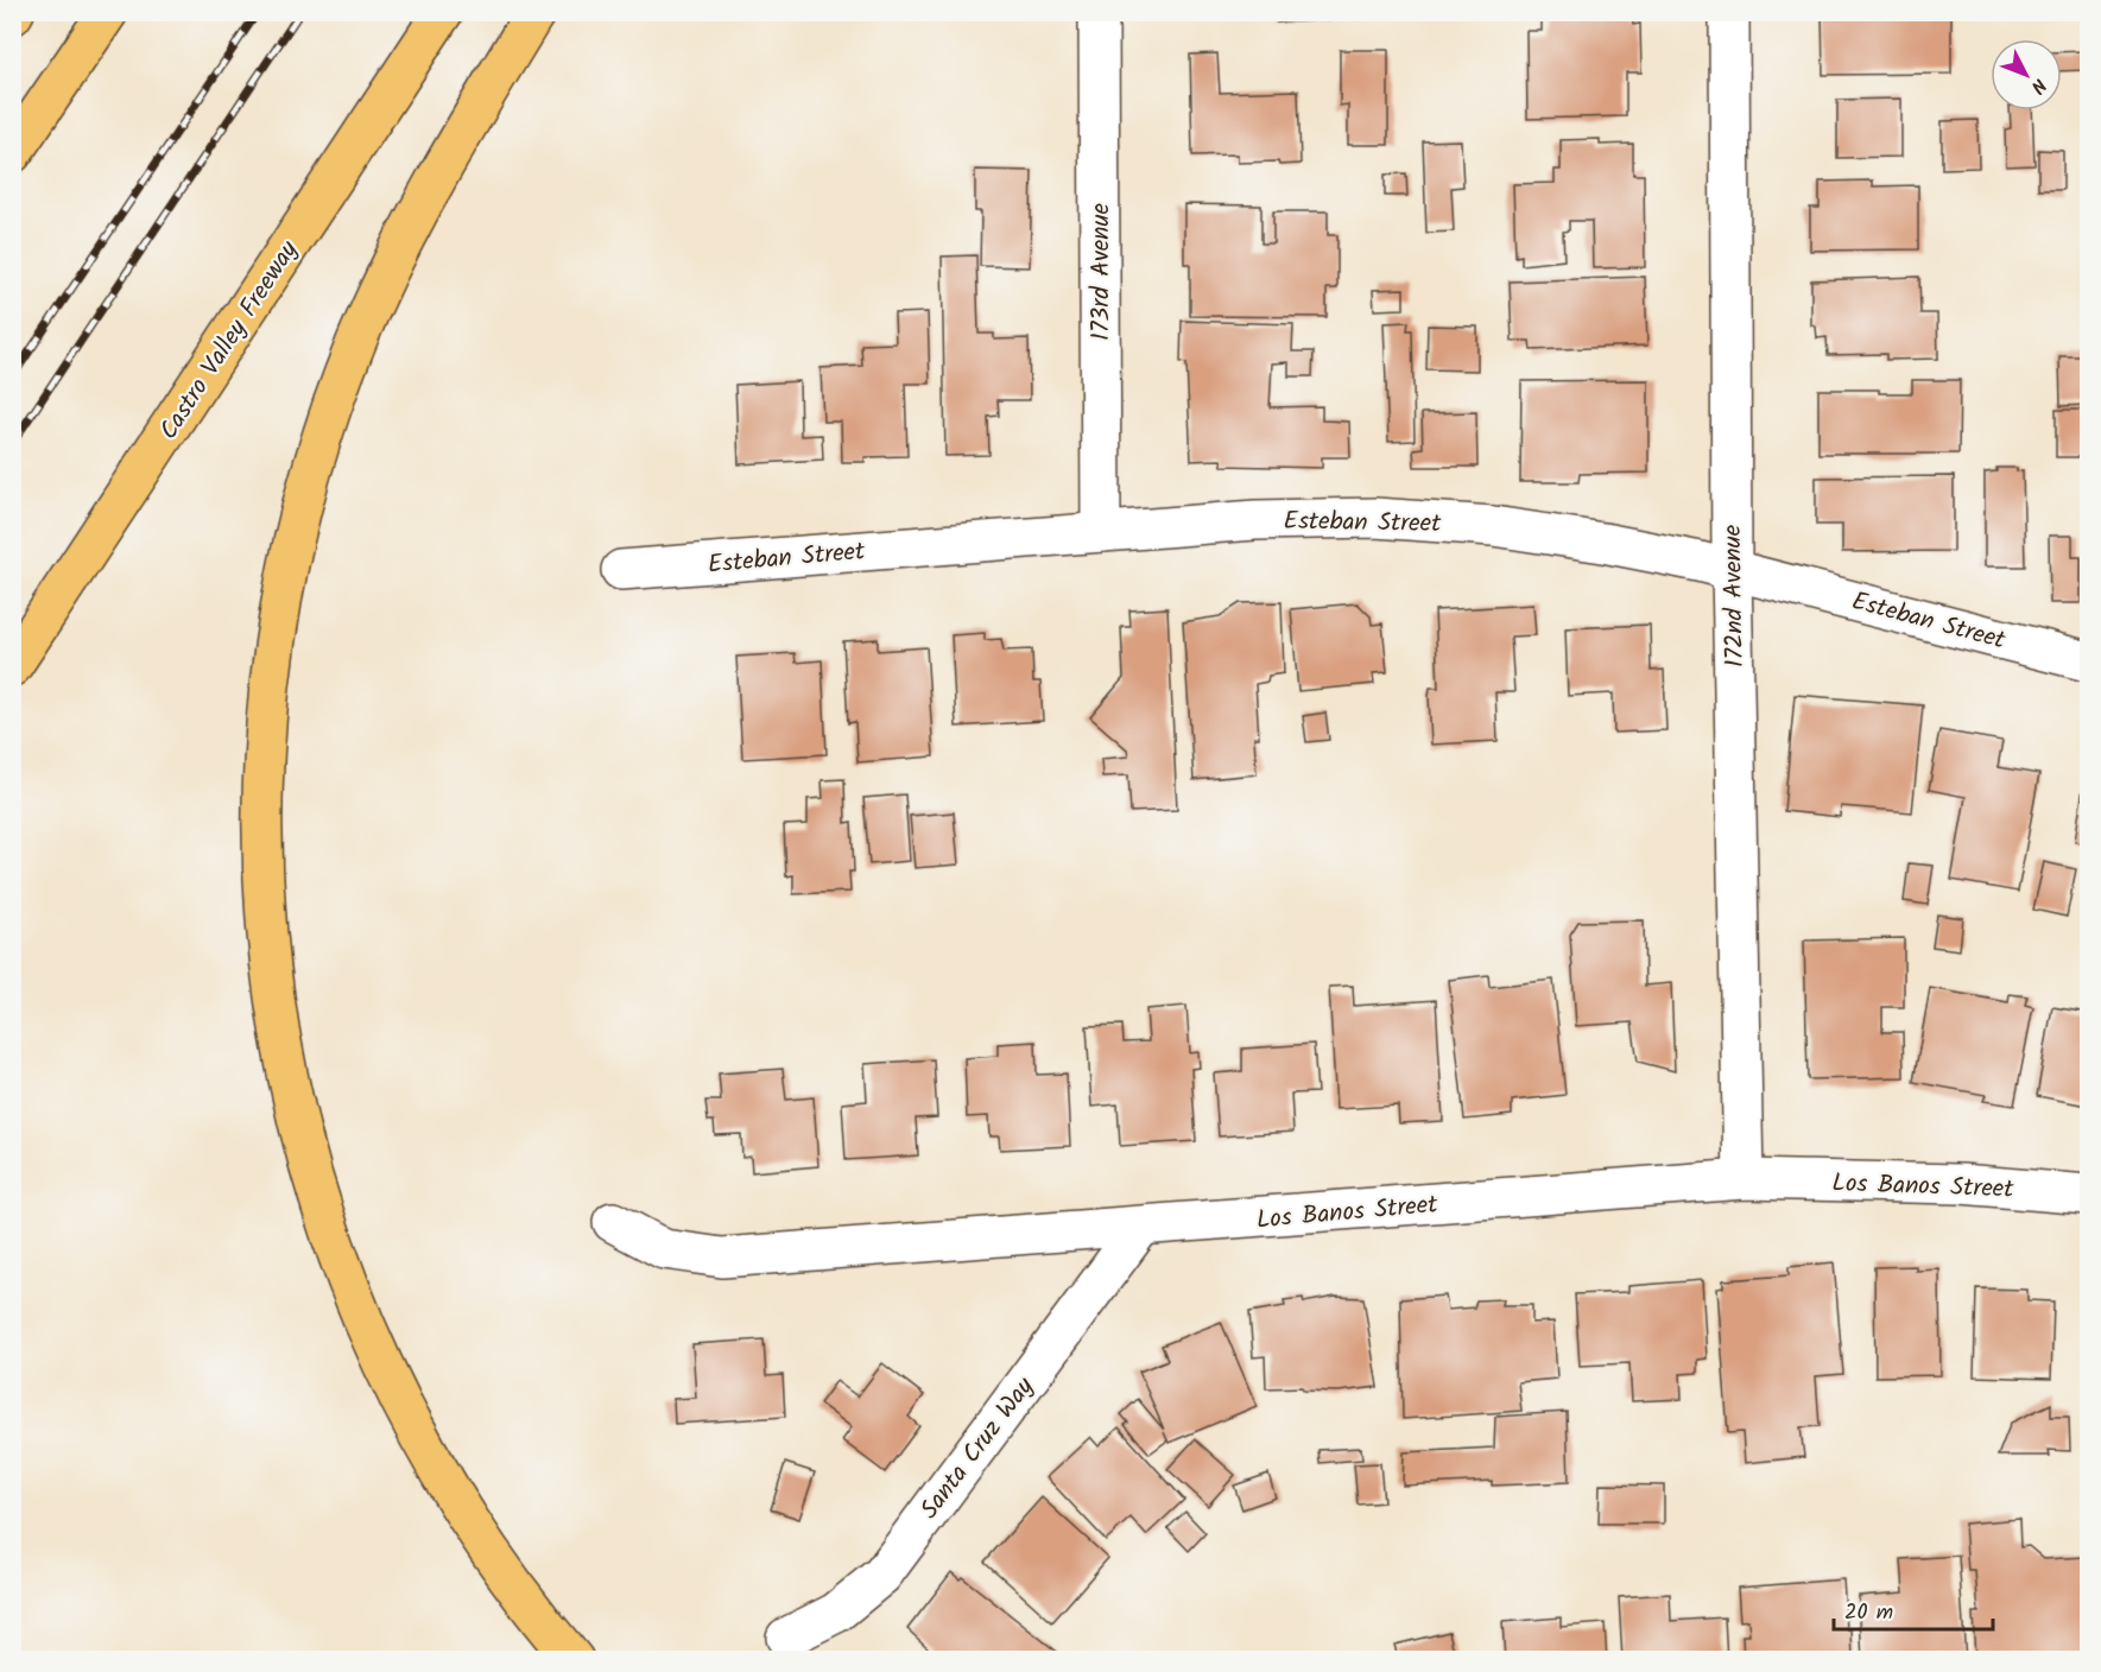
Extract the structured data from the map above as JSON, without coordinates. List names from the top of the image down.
{
  "streets": {
    "highway": ["Castro Valley Freeway"],
    "street": [
      "173rd Avenue",
      "Esteban Street",
      "172nd Avenue",
      "Los Banos Street",
      "Santa Cruz Way"
    ]
  },
  "crossings": [
    ["173rd Avenue", "Esteban Street"],
    ["Esteban Street", "172nd Avenue"],
    ["172nd Avenue", "Los Banos Street"],
    ["Los Banos Street", "Santa Cruz Way"]
  ],
  "scale_bar": "20 m",
  "north": "bottom right"
}
